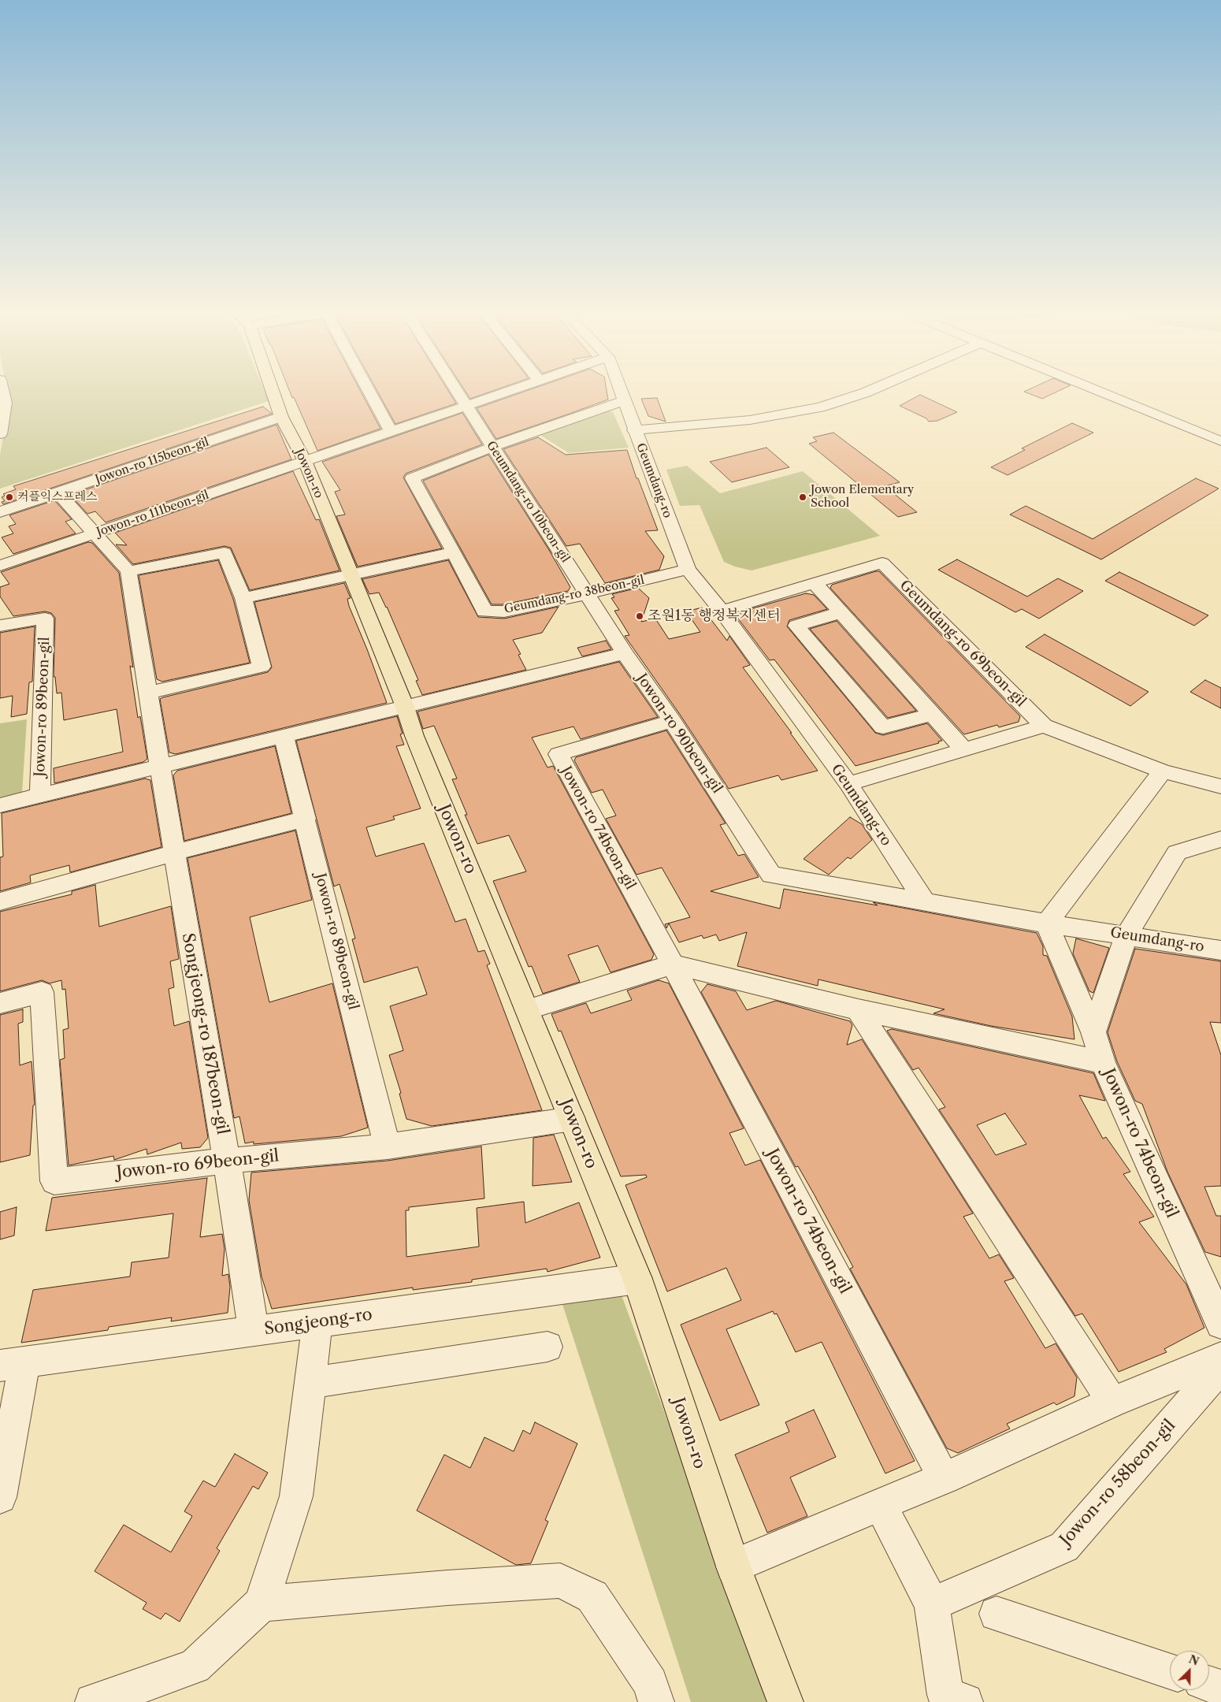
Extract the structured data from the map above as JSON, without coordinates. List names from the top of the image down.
{
  "streets": {
    "main road": ["Jowon-ro"],
    "street": [
      "Jowon-ro 115beon-gil",
      "Geumdang-ro",
      "Geumdang-ro 10beon-gil",
      "Jowon-ro 111beon-gil",
      "Geumdang-ro 38beon-gil",
      "Geumdang-ro 69beon-gil",
      "Jowon-ro 89beon-gil",
      "Jowon-ro 90beon-gil",
      "Jowon-ro 74beon-gil",
      "Songjeong-ro 187beon-gil",
      "Jowon-ro 69beon-gil",
      "Songjeong-ro",
      "Jowon-ro 58beon-gil"
    ]
  },
  "crossings": [
    ["Jowon-ro 115beon-gil", "Jowon-ro"],
    ["Jowon-ro", "Jowon-ro 111beon-gil"],
    ["Jowon-ro", "Jowon-ro 89beon-gil"],
    ["Jowon-ro", "Jowon-ro 69beon-gil"],
    ["Jowon-ro", "Songjeong-ro"],
    ["Geumdang-ro", "Geumdang-ro 38beon-gil"],
    ["Geumdang-ro", "Jowon-ro 90beon-gil"],
    ["Geumdang-ro 10beon-gil", "Jowon-ro 111beon-gil"],
    ["Geumdang-ro 10beon-gil", "Geumdang-ro 38beon-gil"],
    ["Geumdang-ro 10beon-gil", "Jowon-ro 90beon-gil"],
    ["Jowon-ro 89beon-gil", "Songjeong-ro 187beon-gil"],
    ["Jowon-ro 89beon-gil", "Jowon-ro 69beon-gil"],
    ["Jowon-ro 90beon-gil", "Jowon-ro 74beon-gil"],
    ["Songjeong-ro 187beon-gil", "Jowon-ro 69beon-gil"],
    ["Songjeong-ro 187beon-gil", "Songjeong-ro"]
  ],
  "places": ["커플익스프레스", "Jowon Elementary School", "조원1동 행정복지센터"],
  "north": "top right"
}
